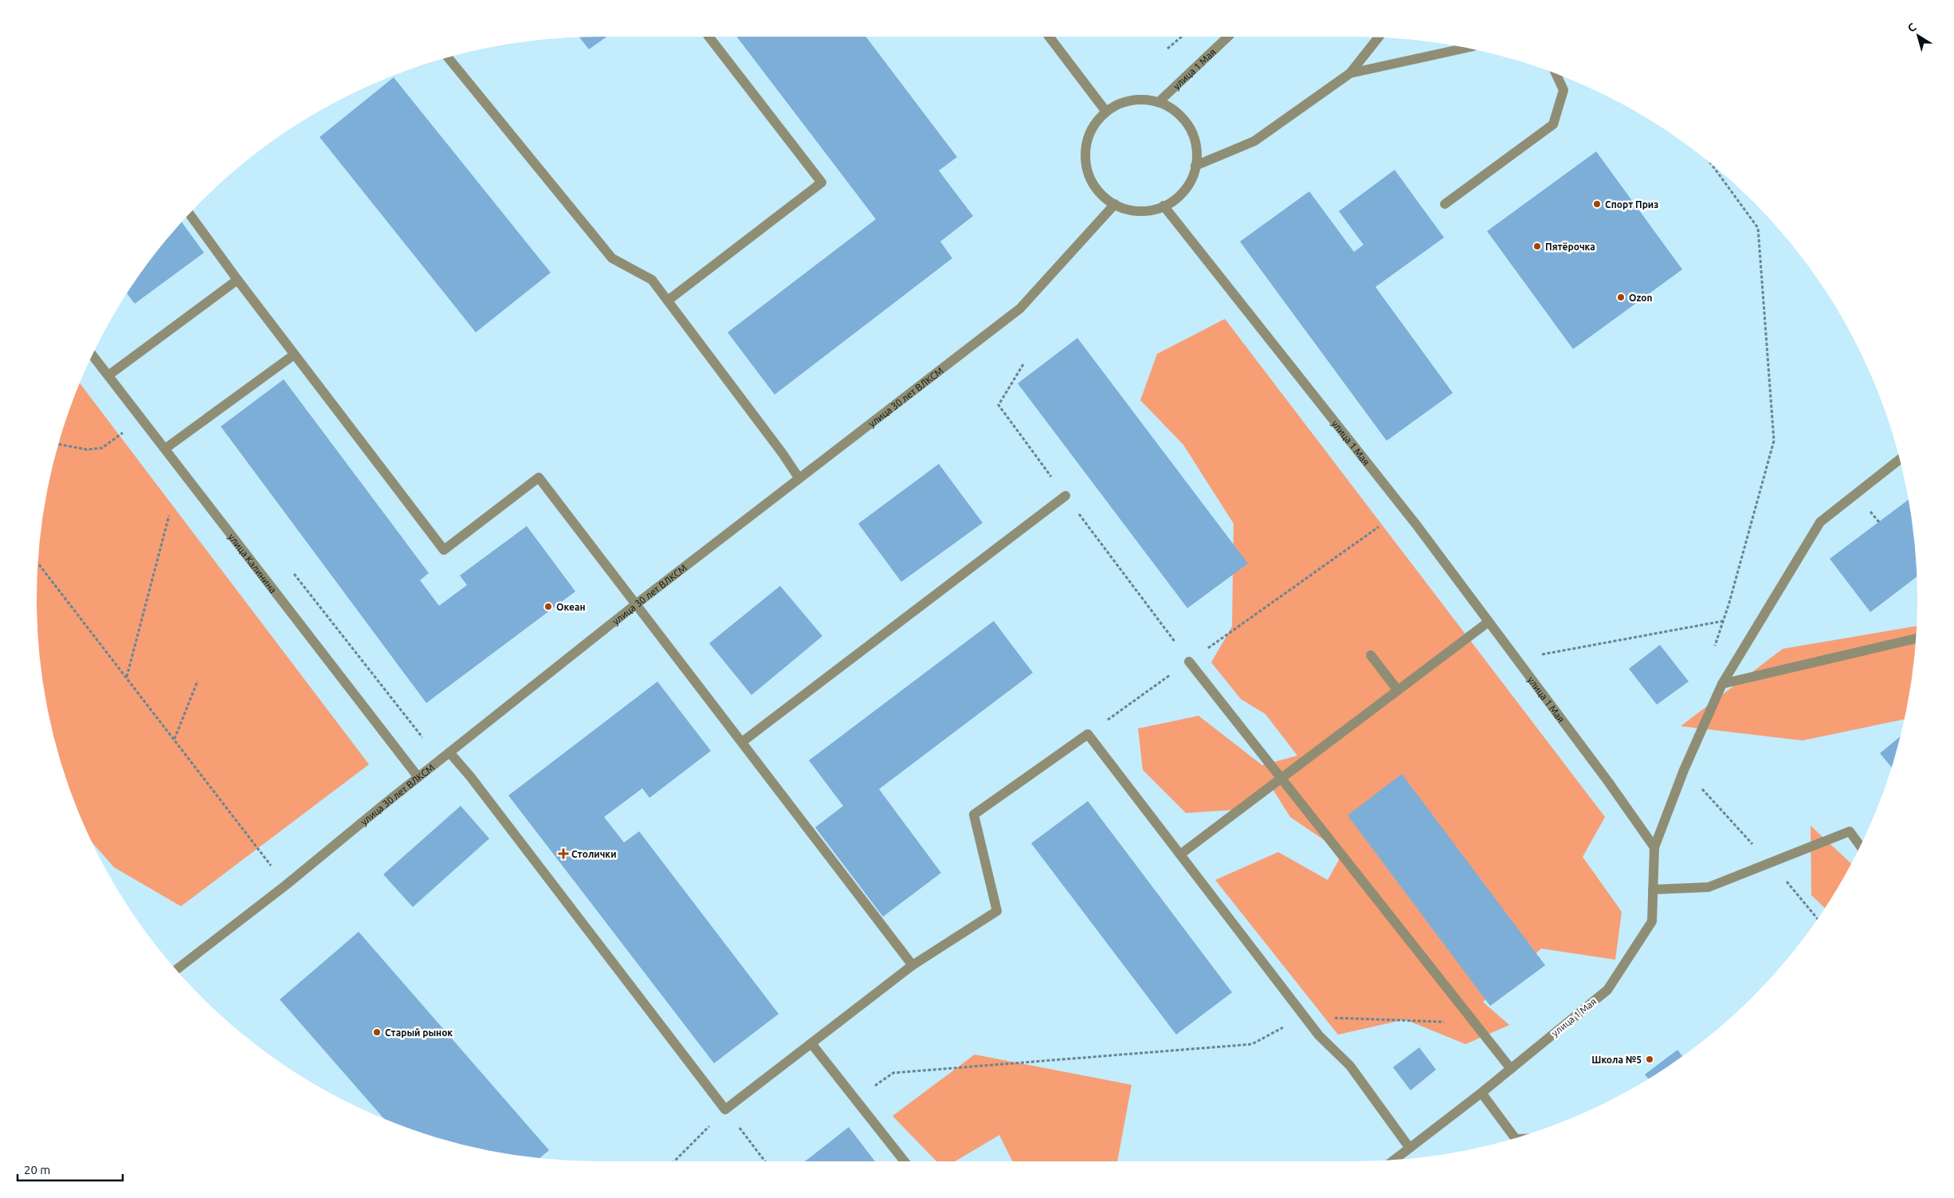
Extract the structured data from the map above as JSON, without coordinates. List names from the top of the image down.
{
  "streets": {
    "street": ["улица 1 Мая", "улица 30 лет ВЛКСМ", "улица Калинина"]
  },
  "crossings": [
    ["улица 1 Мая", "улица 30 лет ВЛКСМ"],
    ["улица 30 лет ВЛКСМ", "улица Калинина"]
  ],
  "places": {
    "other": [
      "Спорт Приз",
      "Пятёрочка",
      "Ozon",
      "Океан",
      "Старый рынок",
      "Школа №5"
    ],
    "health": ["Столички"]
  },
  "scale_bar": "20 m",
  "north": "top left"
}
